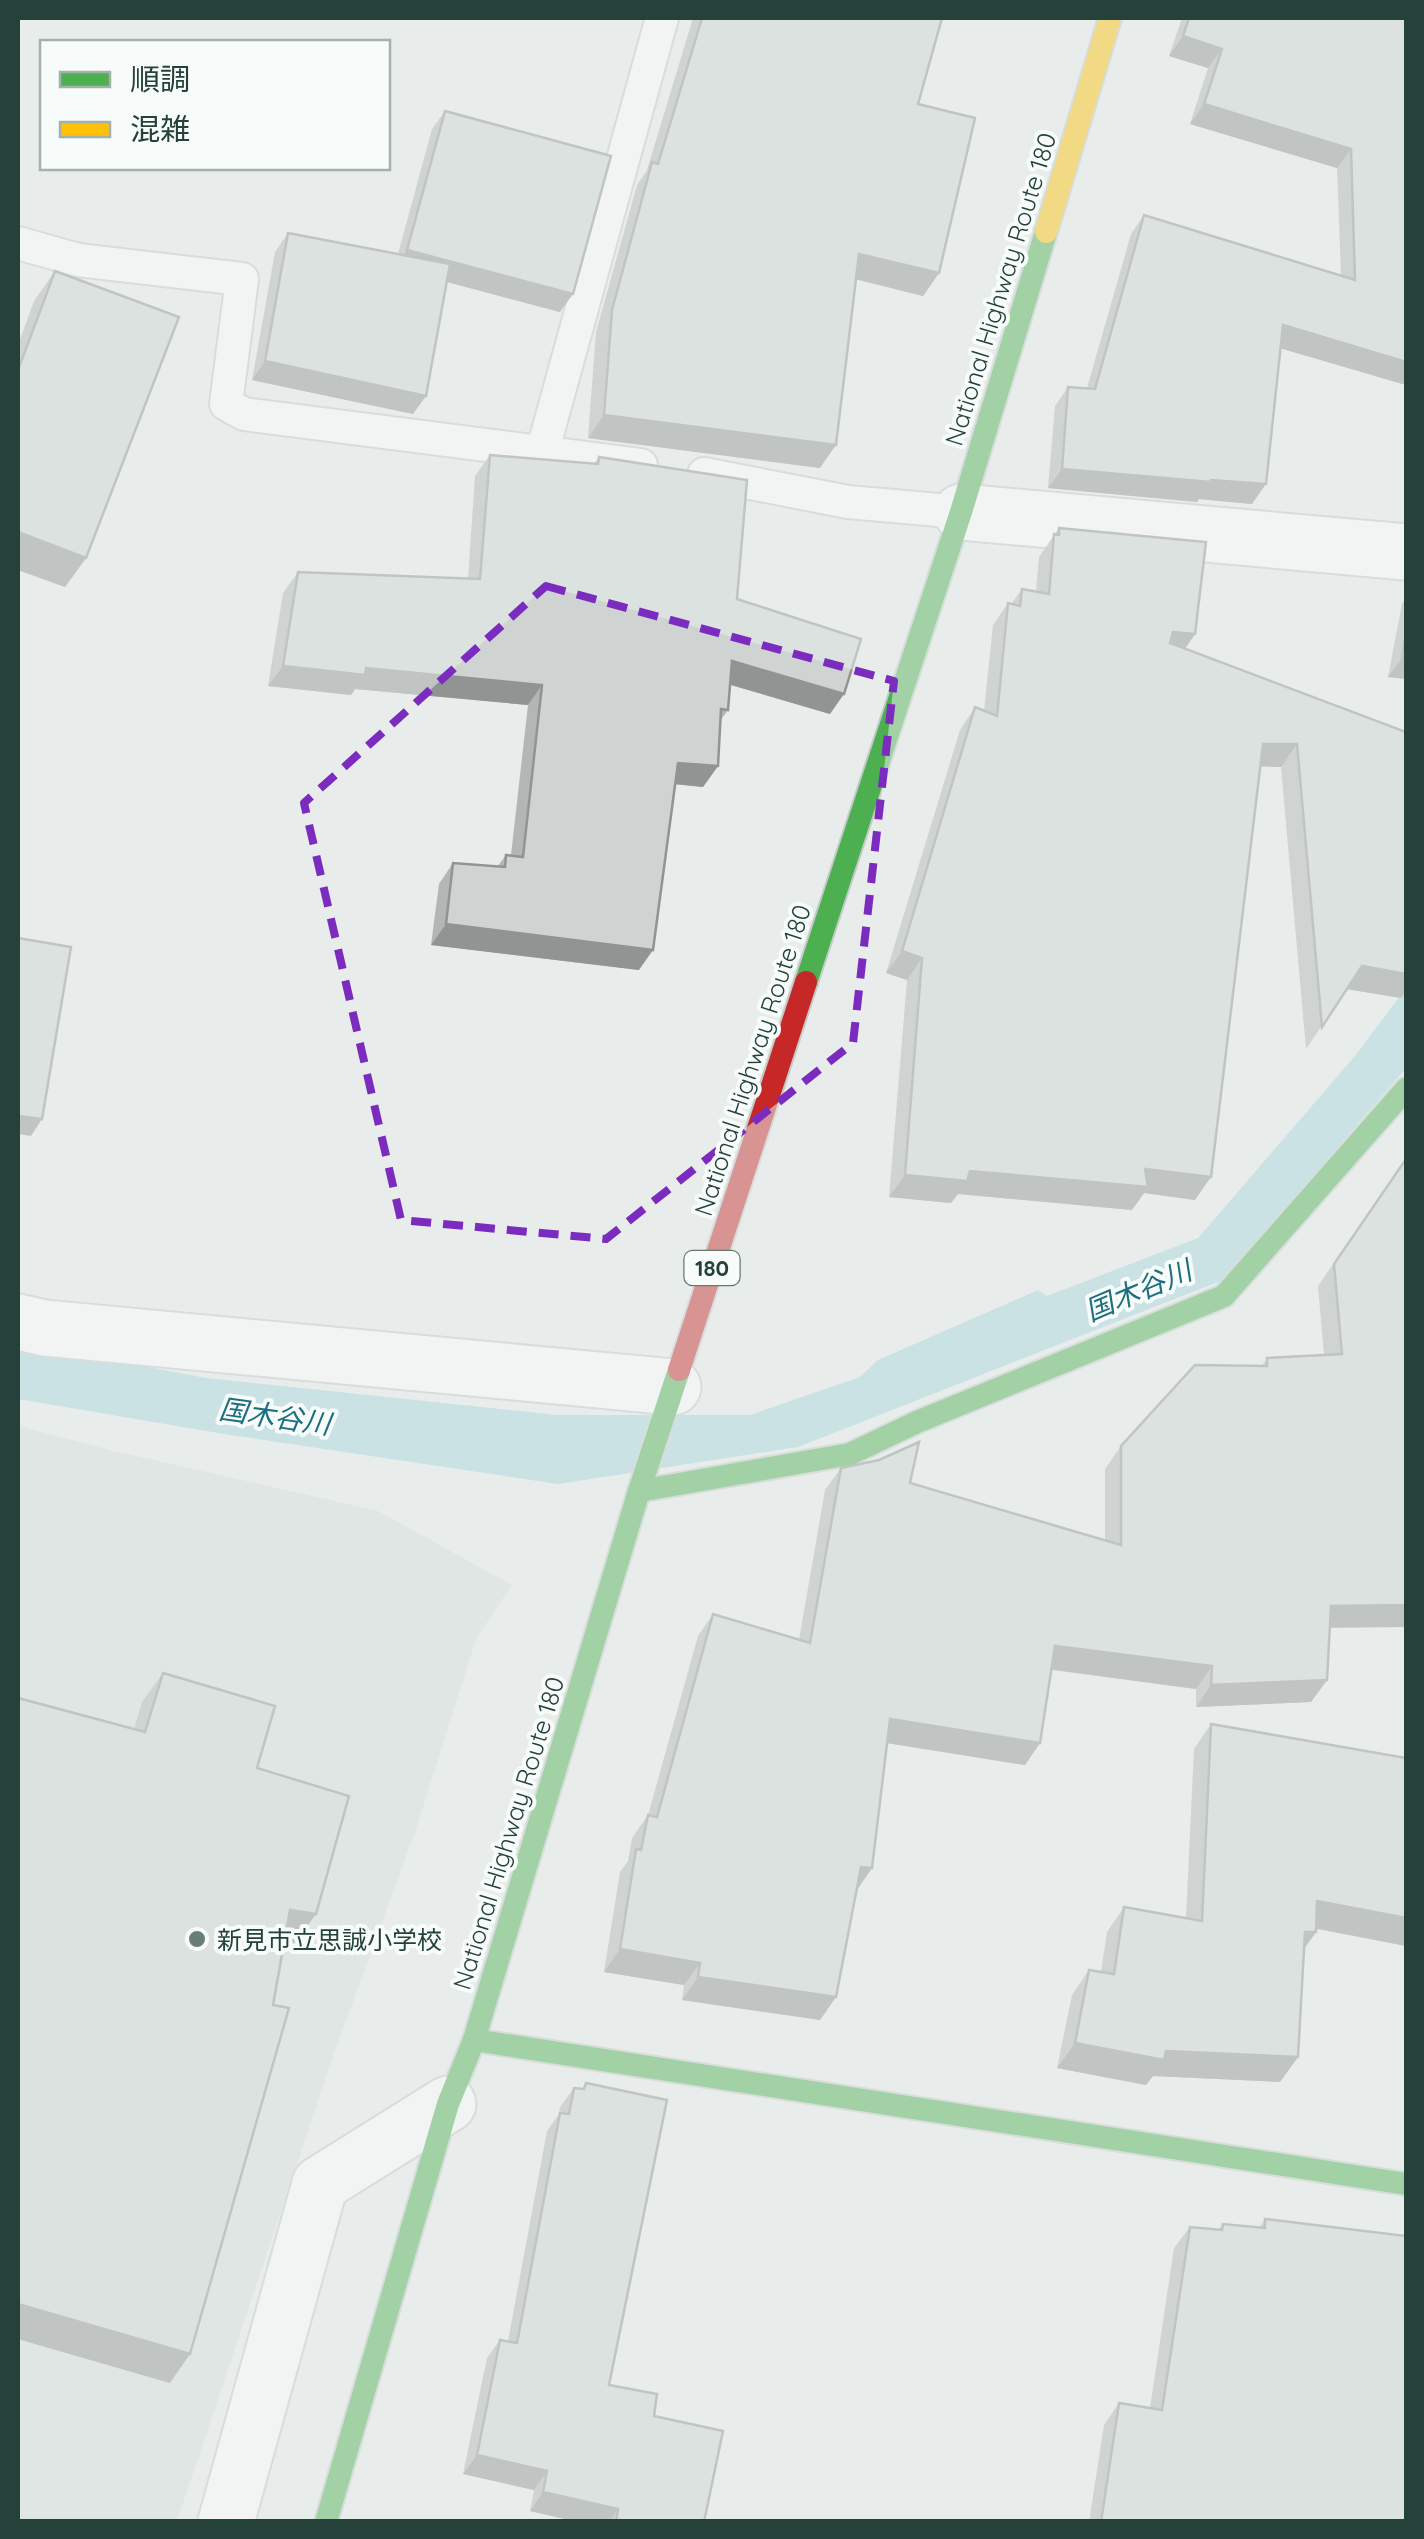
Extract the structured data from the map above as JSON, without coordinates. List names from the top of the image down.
{
  "streets": {
    "main road": ["National Highway Route 180", "180"]
  },
  "water": ["国木谷川"],
  "places": ["新見市立思誠小学校"],
  "legend": ["順調", "混雑"]
}
